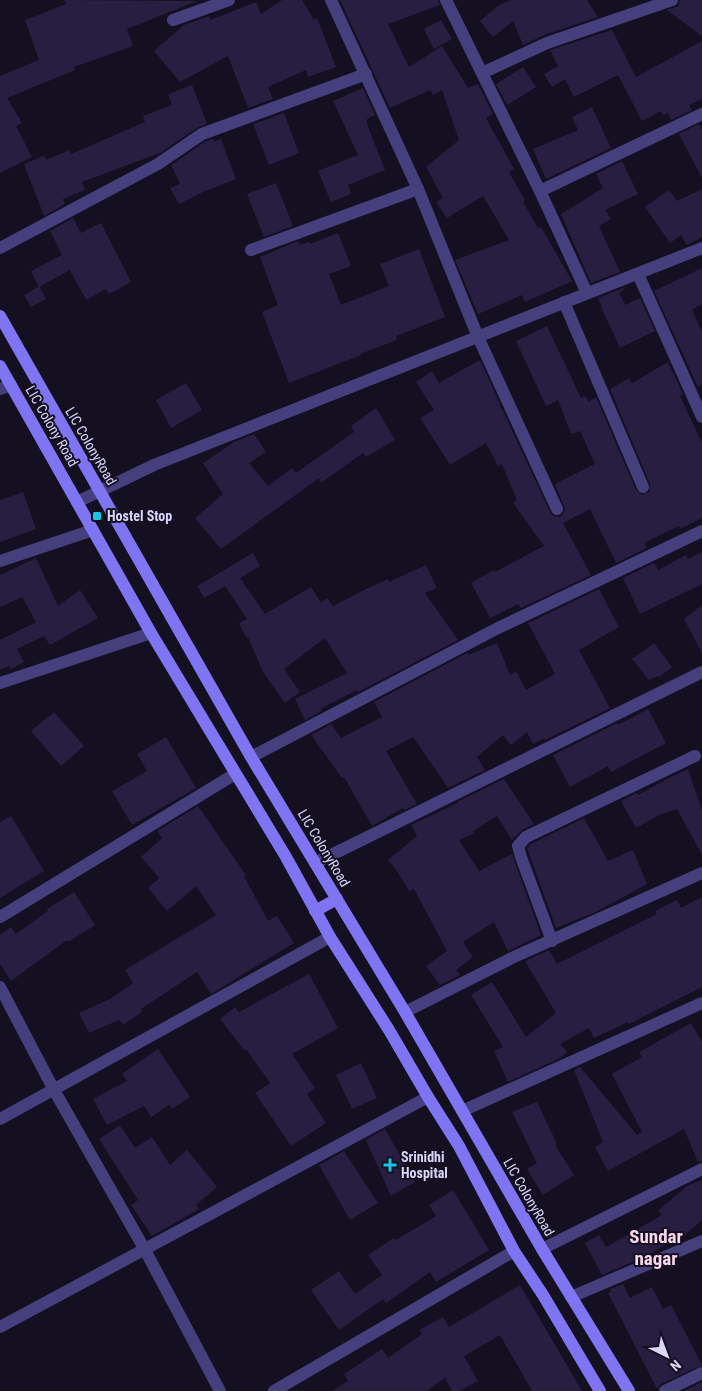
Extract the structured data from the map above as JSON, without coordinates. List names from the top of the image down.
{
  "streets": {
    "main road": ["LIC Colony Road", "LIC ColonyRoad"]
  },
  "districts": ["Sundar nagar"],
  "places": {
    "transit": ["Hostel Stop"],
    "health": ["Srinidhi Hospital"]
  },
  "north": "bottom right"
}
